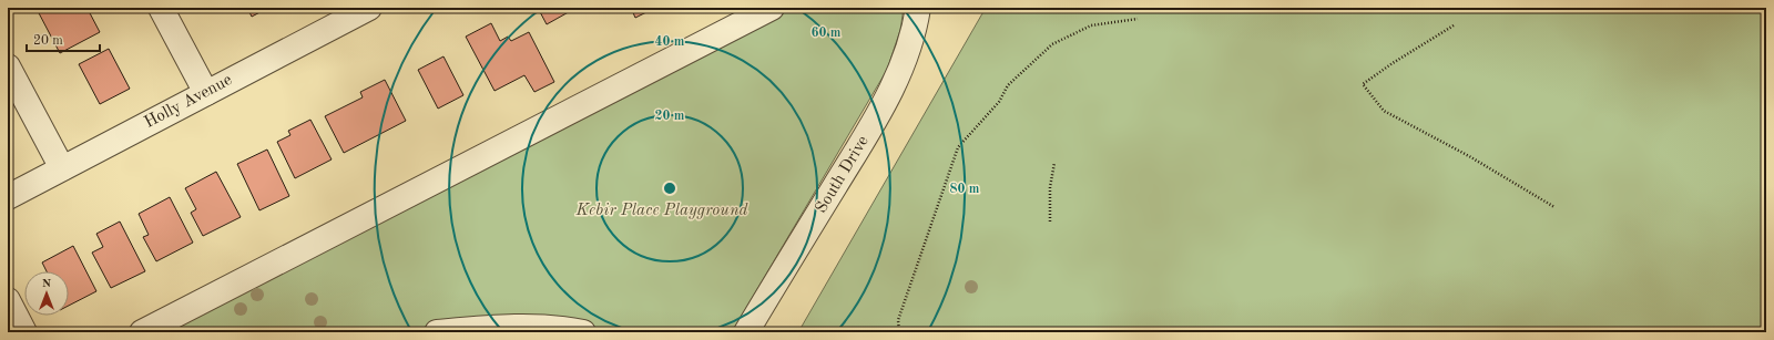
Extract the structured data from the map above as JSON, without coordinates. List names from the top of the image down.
{
  "streets": {
    "street": ["Holly Avenue", "South Drive"]
  },
  "parks": ["Kebir Place Playground"],
  "scale_bar": "20 m",
  "north": "top",
  "rings": [
    "60 m",
    "40 m",
    "20 m",
    "80 m"
  ]
}
